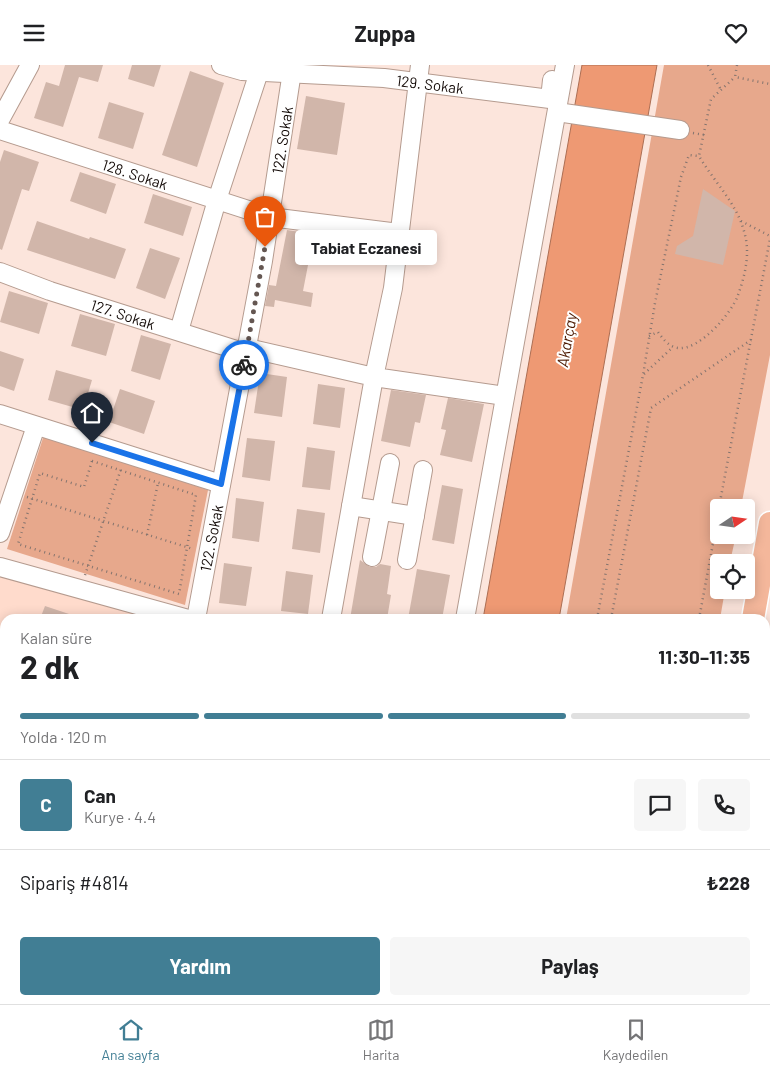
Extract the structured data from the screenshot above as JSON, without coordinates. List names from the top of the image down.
{
  "streets": {
    "street": [
      "129. Sokak",
      "122. Sokak",
      "128. Sokak",
      "127. Sokak"
    ]
  },
  "crossings": [
    ["129. Sokak", "122. Sokak"],
    ["122. Sokak", "128. Sokak"],
    ["122. Sokak", "127. Sokak"]
  ],
  "water": ["Akarçay"],
  "places": ["Tabiat Eczanesi"],
  "north": "right",
  "page": {
    "header": "Zuppa",
    "bubble": "Tabiat Eczanesi",
    "heading": ["2 dk", "Kalan süre", "11:30–11:35"],
    "panel": [
      "Can",
      "Kurye · 4.4",
      "Sipariş #4814",
      "₺228"
    ],
    "bar": "Yolda · 120 m",
    "round": "C",
    "buttons": ["Yardım", "Paylaş"],
    "tabs": ["Ana sayfa", "Harita", "Kaydedilen"]
  }
}
